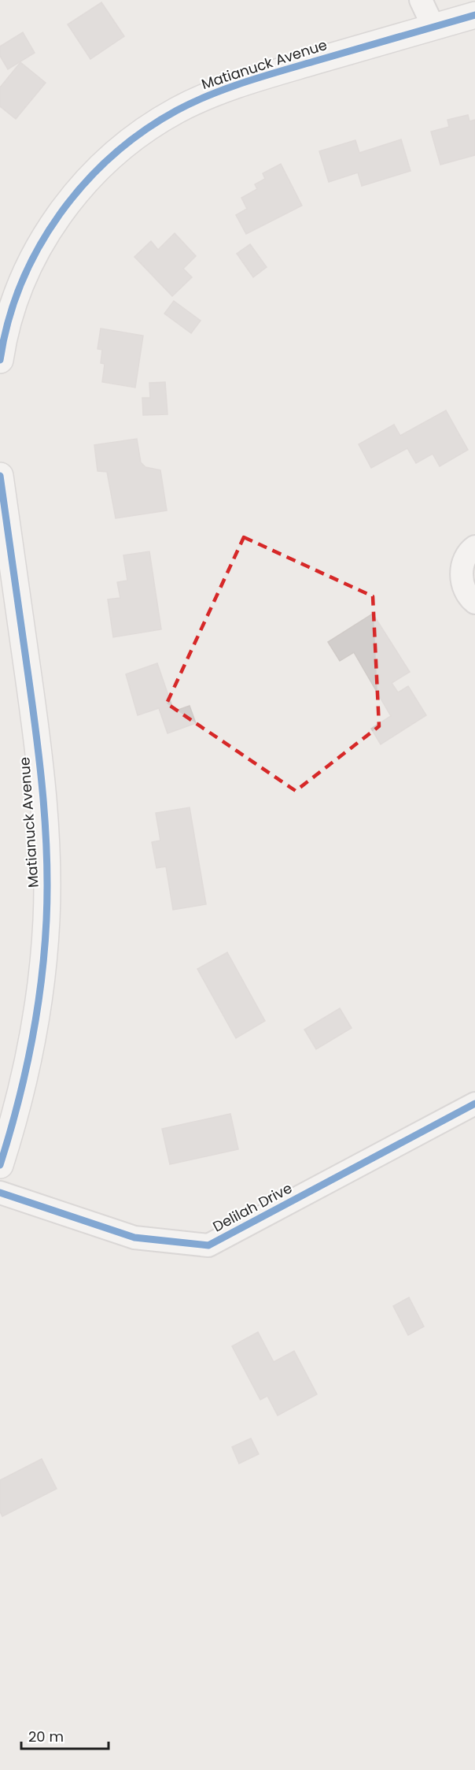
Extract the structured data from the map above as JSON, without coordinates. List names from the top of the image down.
{
  "streets": {
    "street": ["Matianuck Avenue", "Delilah Drive"]
  },
  "scale_bar": "20 m"
}
